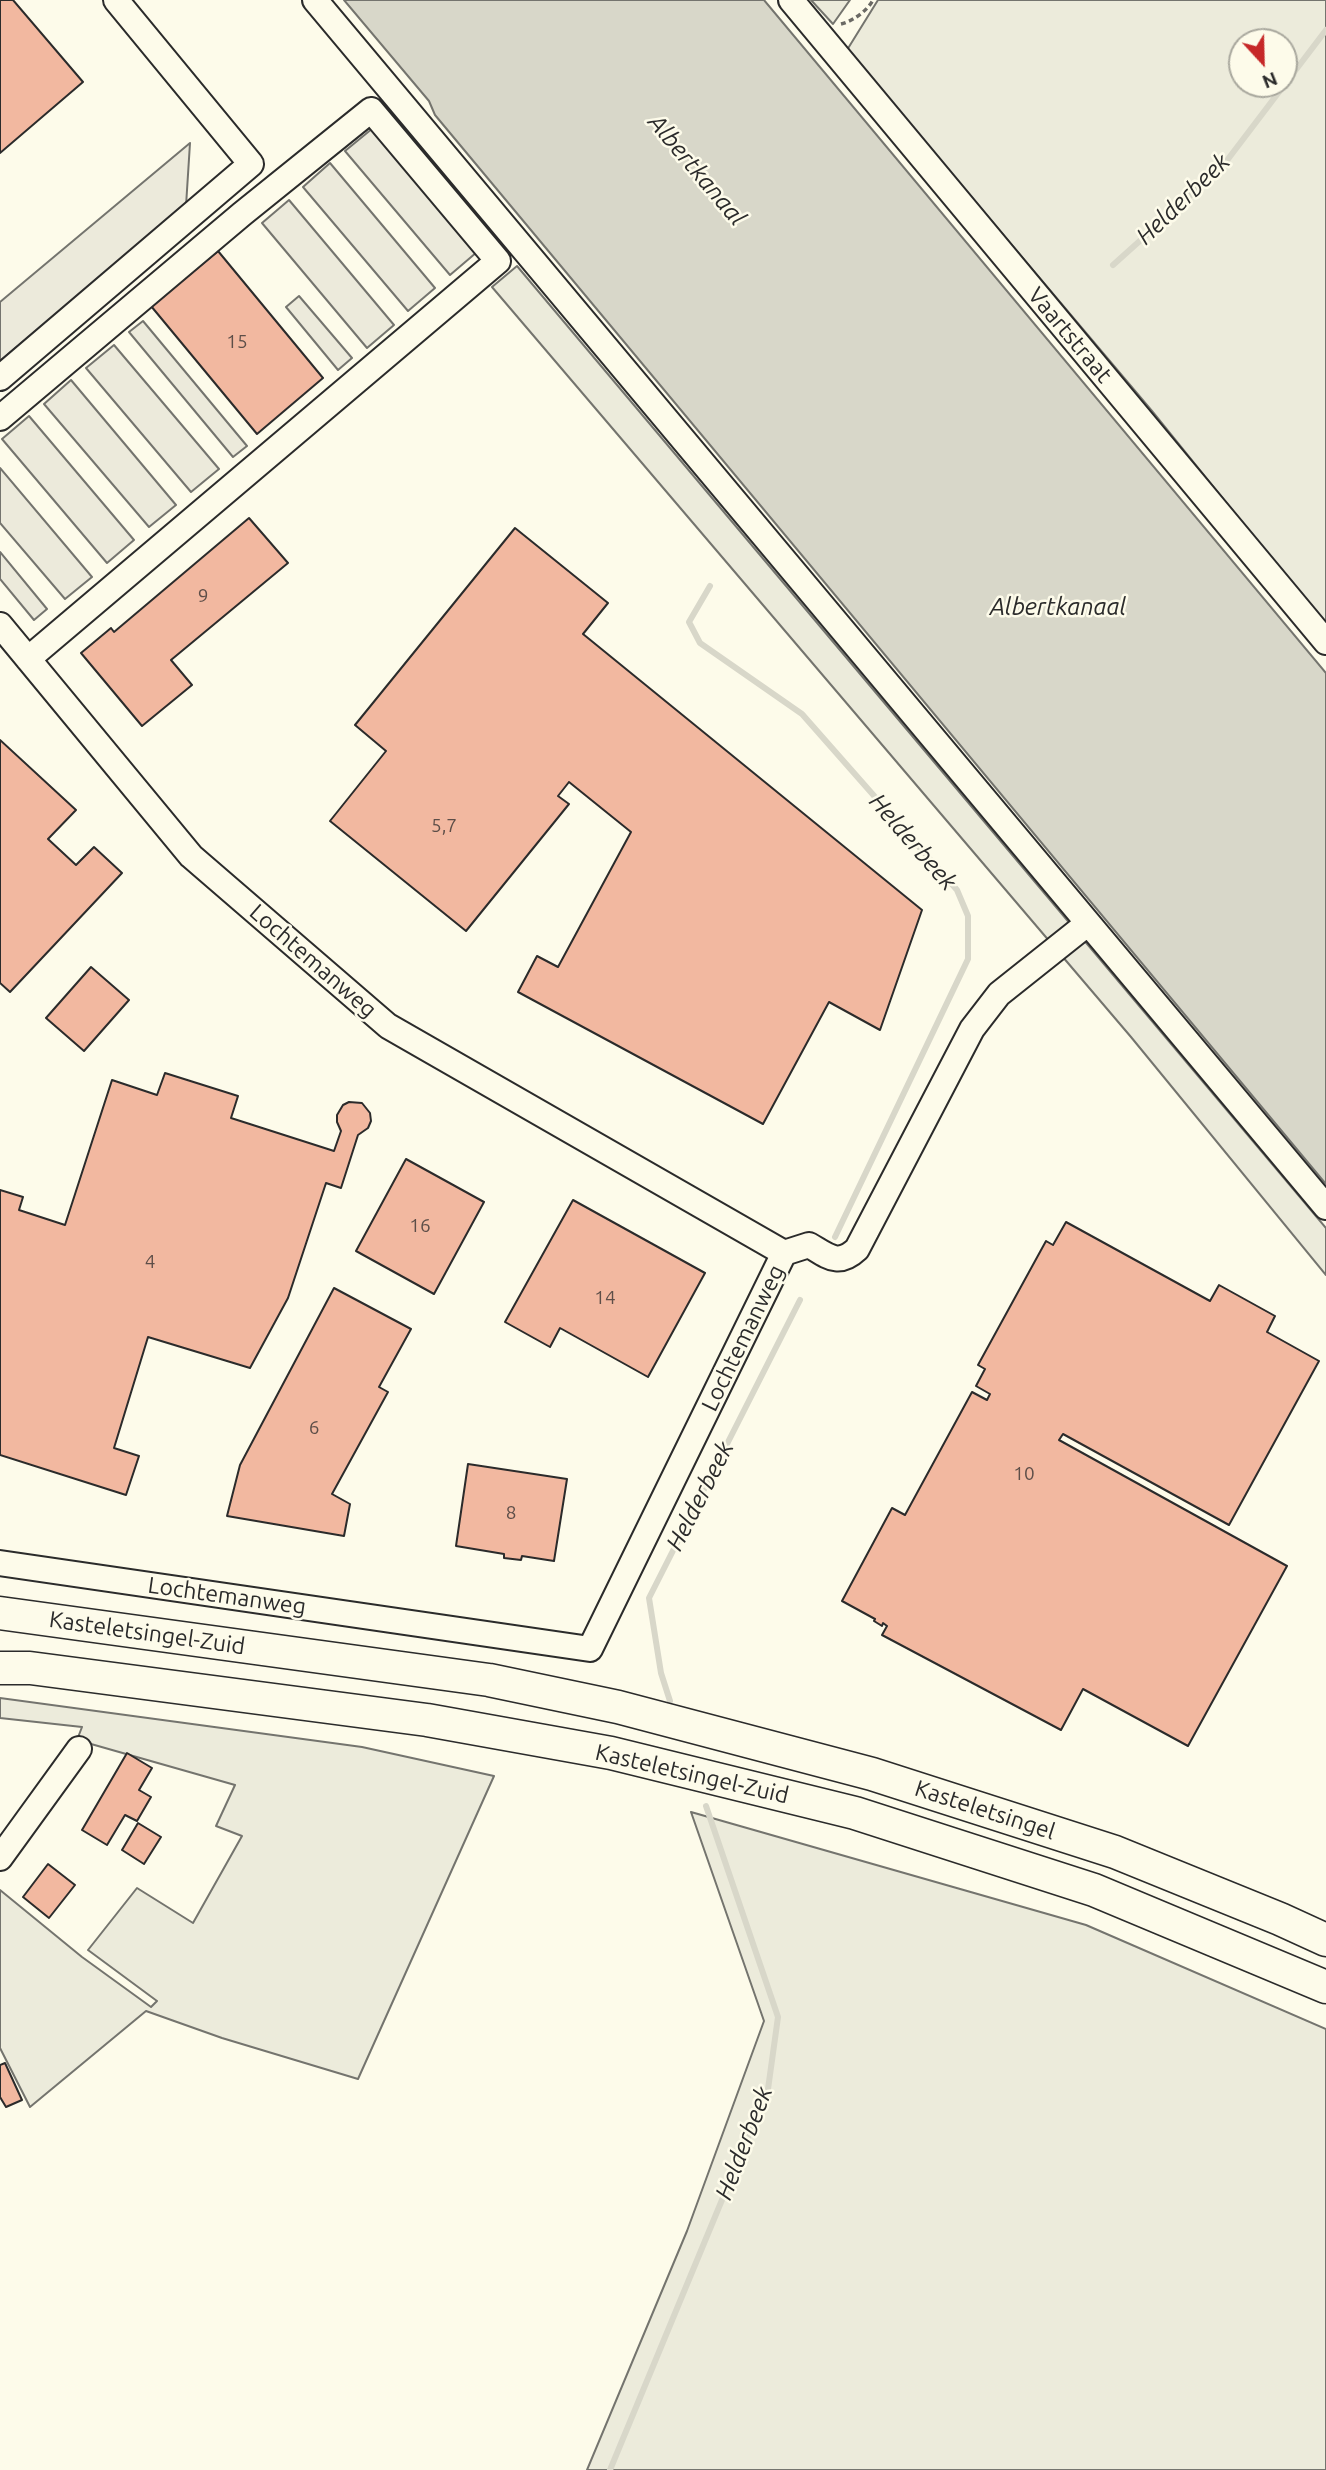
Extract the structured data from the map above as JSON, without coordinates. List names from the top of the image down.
{
  "streets": {
    "main road": ["Kasteletsingel-Zuid", "Kasteletsingel"],
    "street": ["Vaartstraat", "Lochtemanweg"]
  },
  "crossings": [
    ["Kasteletsingel-Zuid", "Kasteletsingel"]
  ],
  "water": ["Albertkanaal", "Helderbeek"],
  "house_numbers": [
    "15",
    "9",
    "5,7",
    "16",
    "4",
    "14",
    "6",
    "10",
    "8"
  ],
  "north": "bottom"
}
